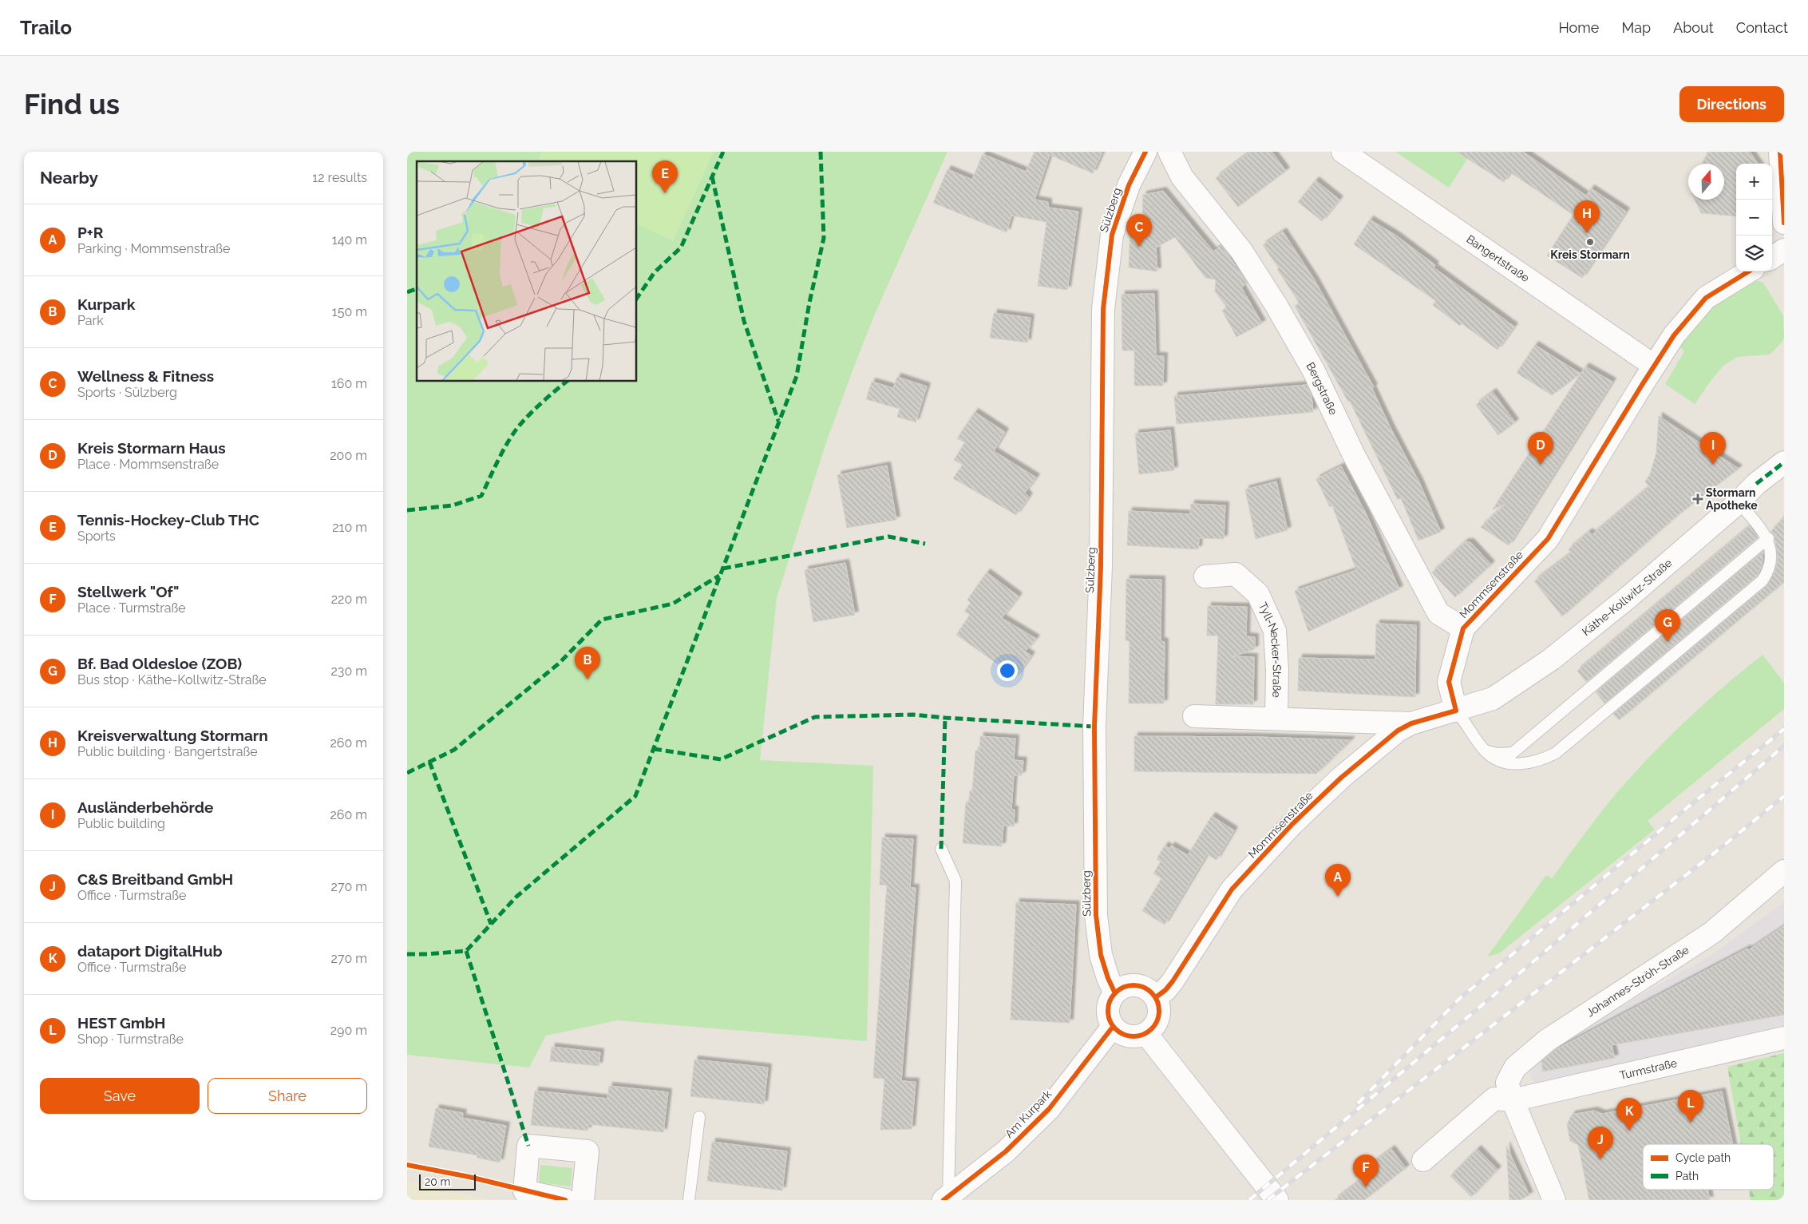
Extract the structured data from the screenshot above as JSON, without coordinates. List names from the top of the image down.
{
  "streets": {
    "street": [
      "Sülzberg",
      "Bangertstraße",
      "Bergstraße",
      "Mommsenstraße",
      "Käthe-Kollwitz-Straße",
      "Tyll-Necker-Straße",
      "Johannes-Ströh-Straße",
      "Turmstraße",
      "Am Kurpark"
    ]
  },
  "crossings": [
    ["Sülzberg", "Mommsenstraße"],
    ["Sülzberg", "Am Kurpark"],
    ["Bangertstraße", "Mommsenstraße"],
    ["Bergstraße", "Mommsenstraße"],
    ["Mommsenstraße", "Käthe-Kollwitz-Straße"],
    ["Mommsenstraße", "Am Kurpark"],
    ["Johannes-Ströh-Straße", "Turmstraße"]
  ],
  "places": {
    "other": ["Kreis Stormarn"],
    "health": ["Stormarn Apotheke"]
  },
  "legend": ["Cycle path", "Path"],
  "scale_bar": "20 m",
  "north": "top",
  "page": {
    "header": "Trailo",
    "nav": [
      "Home",
      "Map",
      "About",
      "Contact"
    ],
    "buttons": [
      "Directions",
      ["Save", "Share"]
    ],
    "title": "Find us",
    "heading": ["Nearby", "12 results"],
    "pins": [
      "E",
      "H",
      "C",
      "D",
      "I",
      "G",
      "B",
      "A",
      "L",
      "K",
      "J",
      "F"
    ],
    "map_buttons": ["+", "−"],
    "list": [
      {
        "mark": "A",
        "name": "P+R",
        "note": "Parking · Mommsenstraße",
        "value": "140 m"
      },
      {
        "mark": "B",
        "name": "Kurpark",
        "note": "Park",
        "value": "150 m"
      },
      {
        "mark": "C",
        "name": "Wellness & Fitness",
        "note": "Sports · Sülzberg",
        "value": "160 m"
      },
      {
        "mark": "D",
        "name": "Kreis Stormarn Haus",
        "note": "Place · Mommsenstraße",
        "value": "200 m"
      },
      {
        "mark": "E",
        "name": "Tennis-Hockey-Club THC",
        "note": "Sports",
        "value": "210 m"
      },
      {
        "mark": "F",
        "name": "Stellwerk \"Of\"",
        "note": "Place · Turmstraße",
        "value": "220 m"
      },
      {
        "mark": "G",
        "name": "Bf. Bad Oldesloe (ZOB)",
        "note": "Bus stop · Käthe-Kollwitz-Straße",
        "value": "230 m"
      },
      {
        "mark": "H",
        "name": "Kreisverwaltung Stormarn",
        "note": "Public building · Bangertstraße",
        "value": "260 m"
      },
      {
        "mark": "I",
        "name": "Ausländerbehörde",
        "note": "Public building",
        "value": "260 m"
      },
      {
        "mark": "J",
        "name": "C&S Breitband GmbH",
        "note": "Office · Turmstraße",
        "value": "270 m"
      },
      {
        "mark": "K",
        "name": "dataport DigitalHub",
        "note": "Office · Turmstraße",
        "value": "270 m"
      },
      {
        "mark": "L",
        "name": "HEST GmbH",
        "note": "Shop · Turmstraße",
        "value": "290 m"
      }
    ],
    "scale": "20 m"
  }
}
